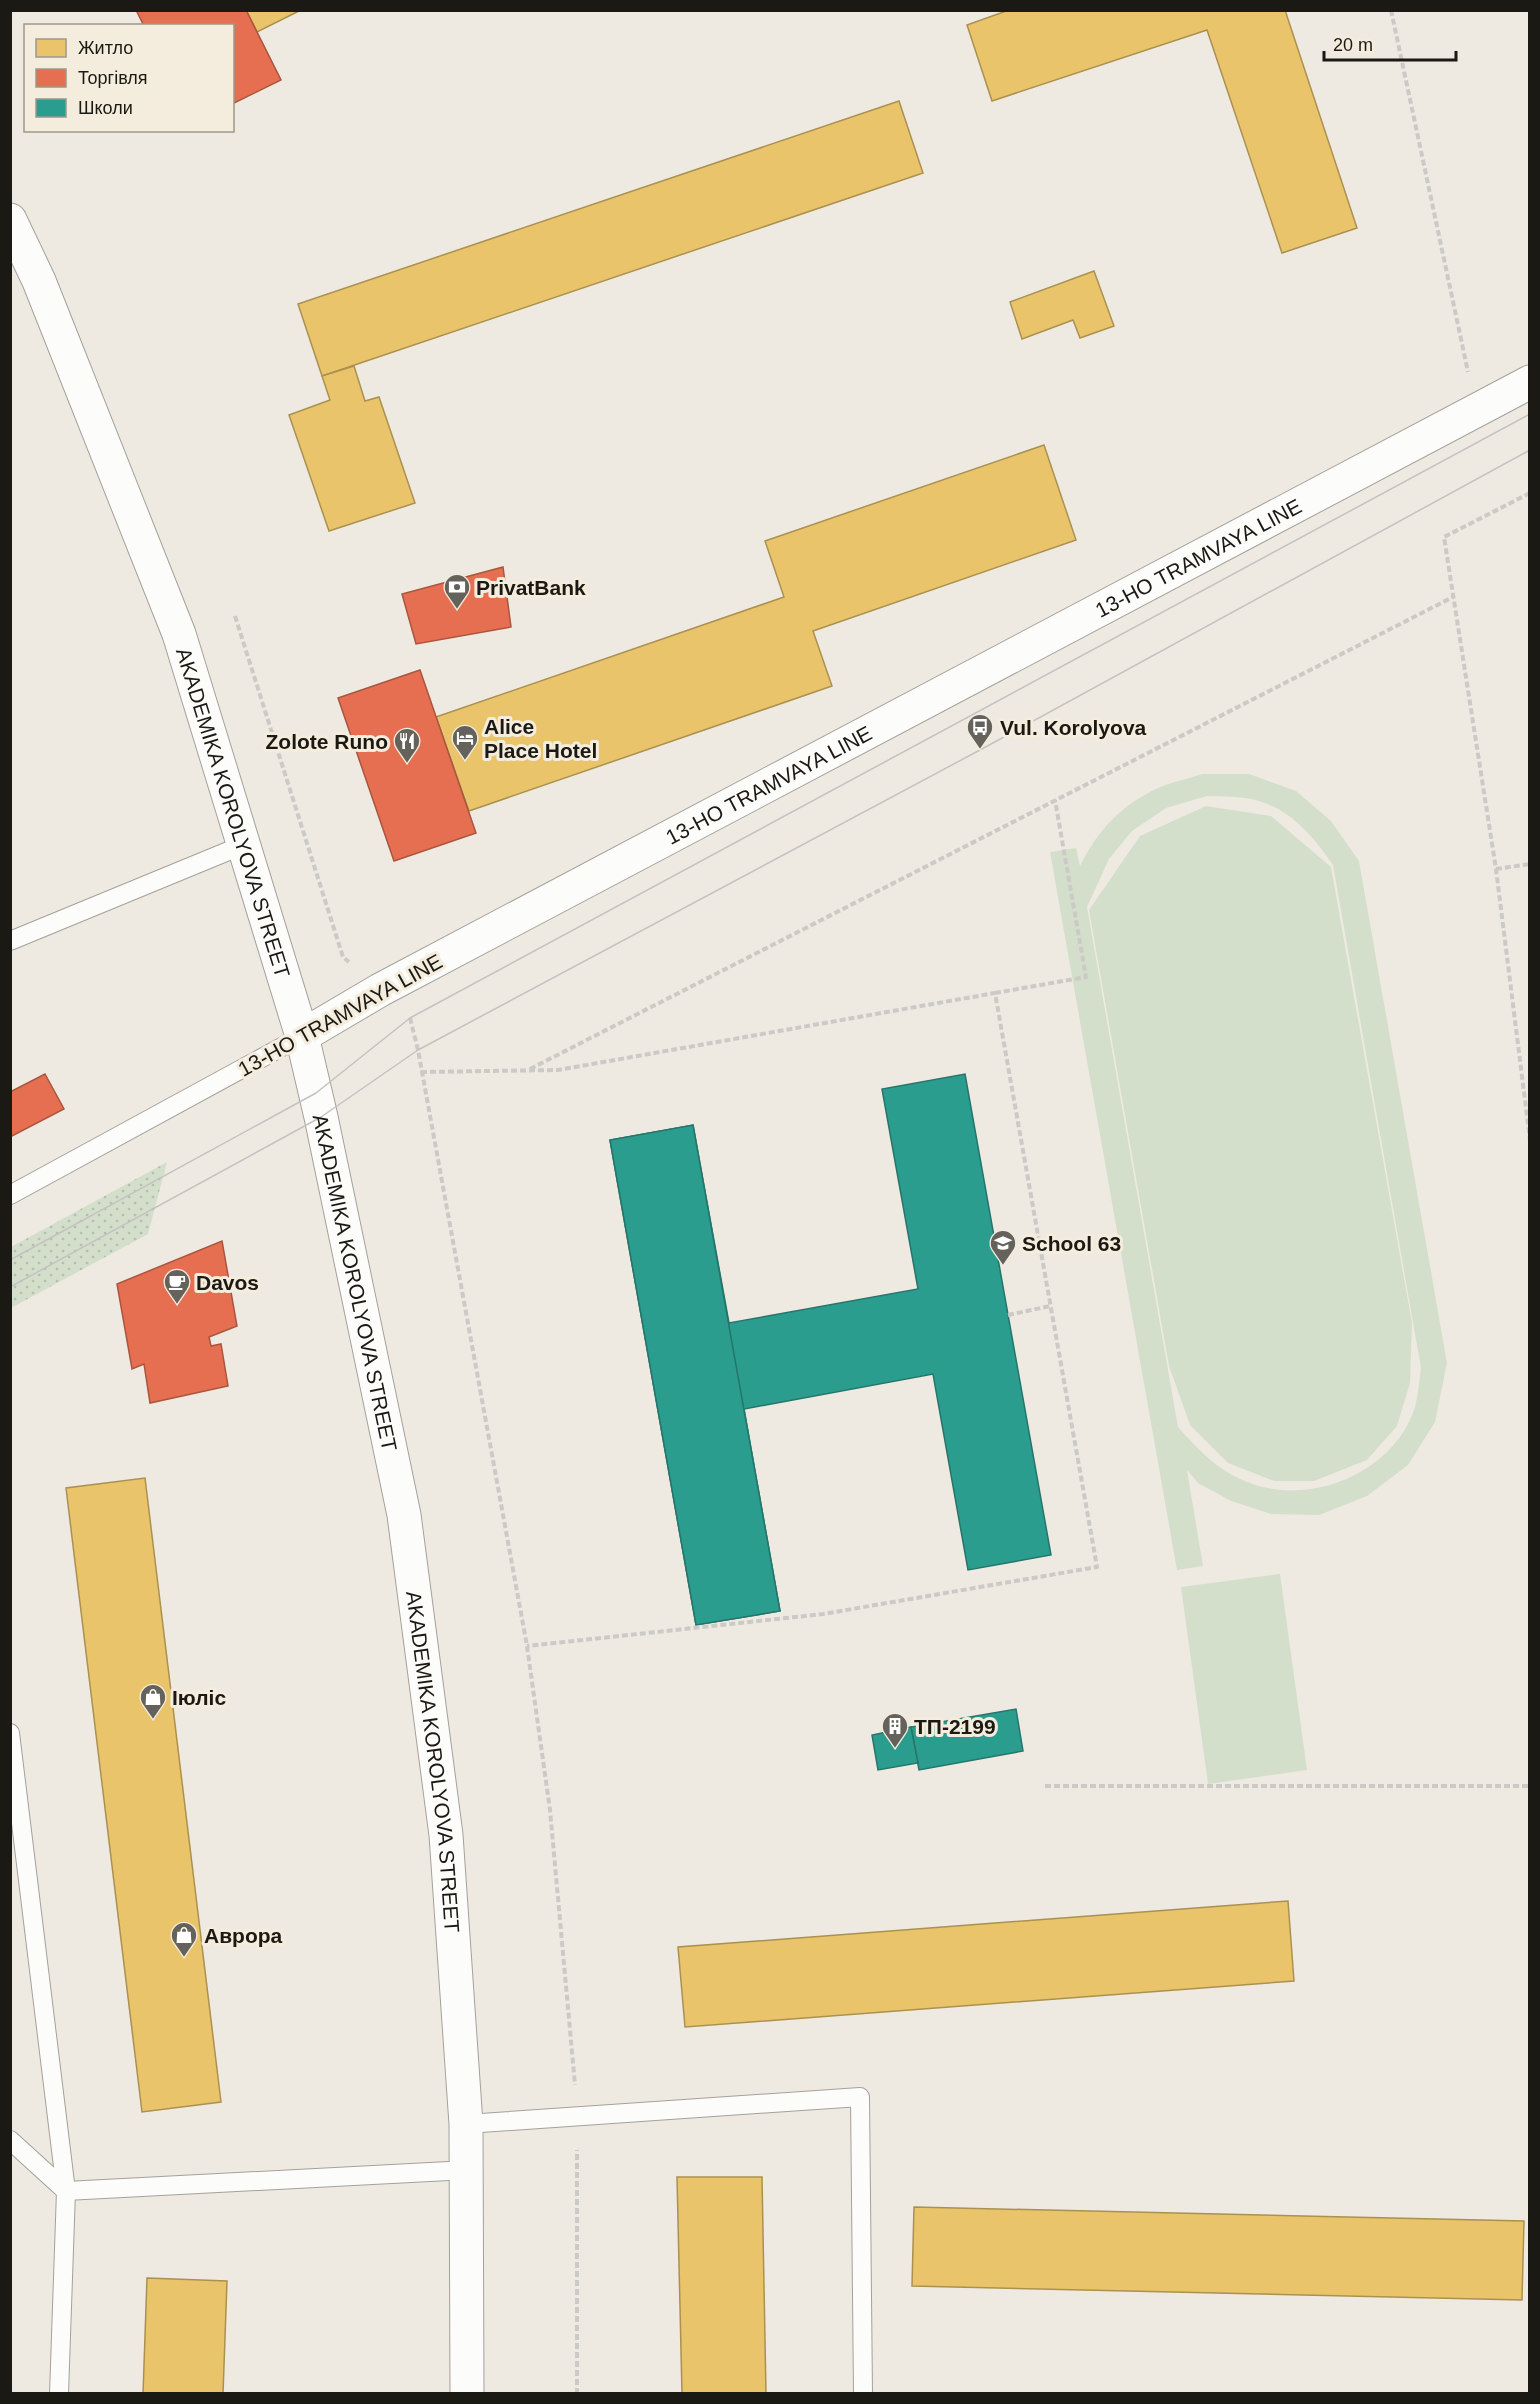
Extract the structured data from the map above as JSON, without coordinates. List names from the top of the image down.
{
  "streets": {
    "main road": ["13-HO TRAMVAYA LINE", "AKADEMIKA KOROLYOVA STREET"]
  },
  "crossings": [
    ["13-HO TRAMVAYA LINE", "AKADEMIKA KOROLYOVA STREET"]
  ],
  "places": {
    "bank": ["PrivatBank"],
    "bus stop": ["Vul. Korolyova"],
    "hotel": ["Alice Place Hotel"],
    "restaurant": ["Zolote Runo"],
    "school or university": ["School 63"],
    "cafe": ["Davos"],
    "shop": ["Іюліс", "Аврора"],
    "building": ["ТП-2199"]
  },
  "legend": ["Житло", "Торгівля", "Школи"],
  "scale_bar": "20 m"
}
